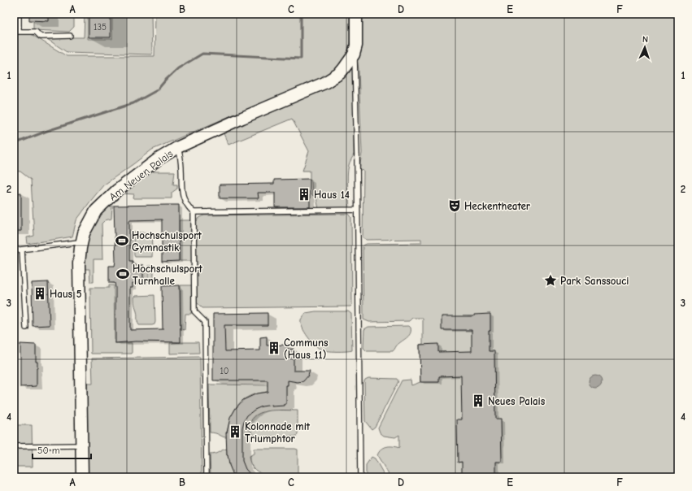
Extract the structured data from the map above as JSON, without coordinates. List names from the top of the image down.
{
  "streets": {
    "street": ["Am Neuen Palais"]
  },
  "places": {
    "building": [
      "Haus 14",
      "Haus 5",
      "Communs (Haus 11)",
      "Neues Palais",
      "Kolonnade mit Triumphtor"
    ],
    "theatre": ["Heckentheater"],
    "sports": ["Hochschulsport Gymnastik", "Hochschulsport Turnhalle"],
    "place": ["Park Sanssouci"]
  },
  "house_numbers": ["135", "10"],
  "scale_bar": "50 m",
  "north": "top",
  "grid": {
    "columns": [
      "A",
      "B",
      "C",
      "D",
      "E",
      "F"
    ],
    "rows": [
      "1",
      "2",
      "3",
      "4"
    ]
  }
}
